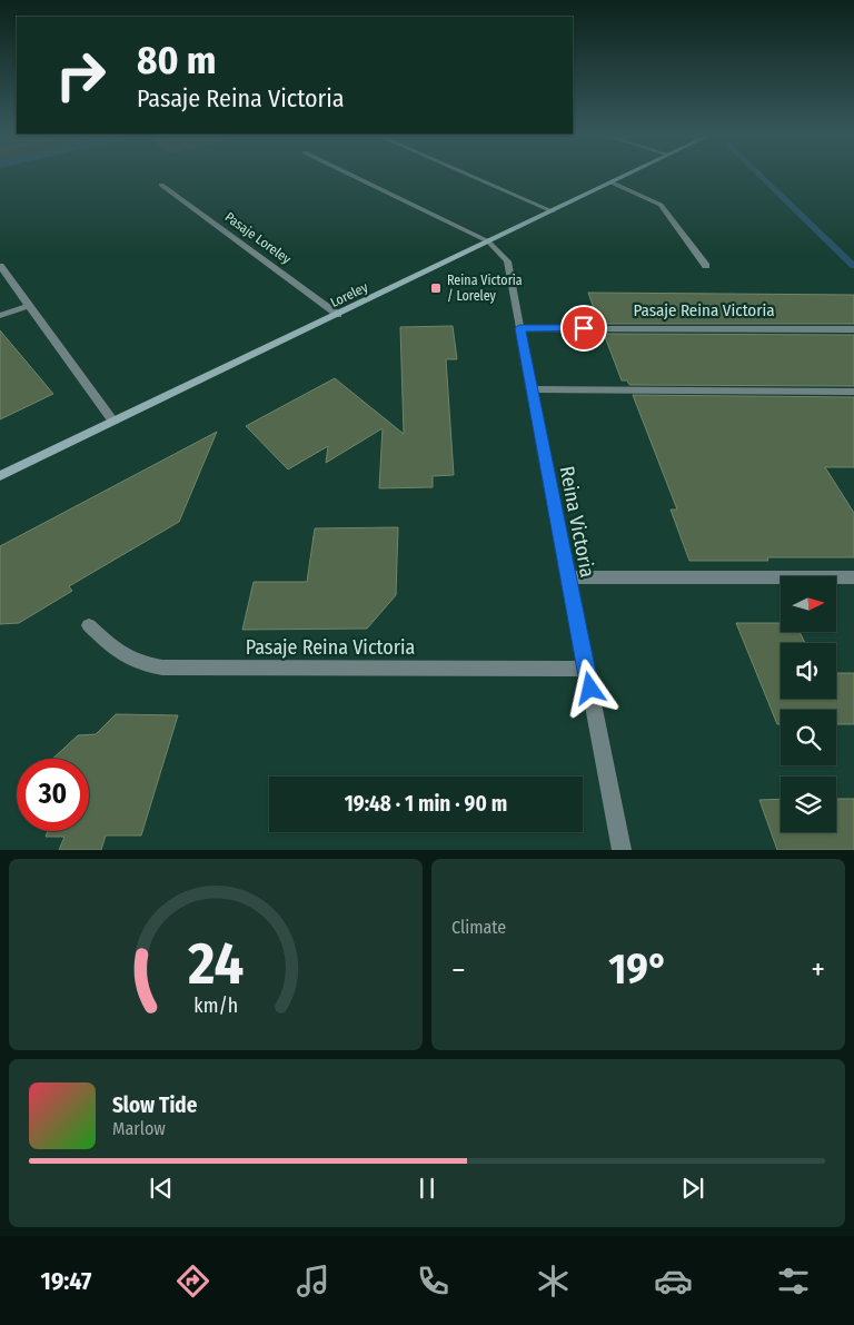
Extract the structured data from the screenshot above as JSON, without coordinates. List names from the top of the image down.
{
  "streets": {
    "main road": ["Loreley"],
    "street": ["Pasaje Loreley", "Pasaje Reina Victoria", "Reina Victoria"]
  },
  "crossings": [
    ["Pasaje Loreley", "Loreley"],
    ["Loreley", "Reina Victoria"],
    ["Pasaje Reina Victoria", "Reina Victoria"]
  ],
  "places": {
    "transit": ["Reina Victoria / Loreley"]
  },
  "north": "right",
  "page": {
    "turn": ["80 m", "Pasaje Reina Victoria"],
    "limit": "30",
    "trip": "19:48 · 1 min · 90 m",
    "tile": "Climate",
    "heat": ["−", "19°", "+"],
    "song": ["Slow Tide", "Marlow"],
    "tabs": "19:47",
    "gauge": ["24", "km/h"]
  }
}
